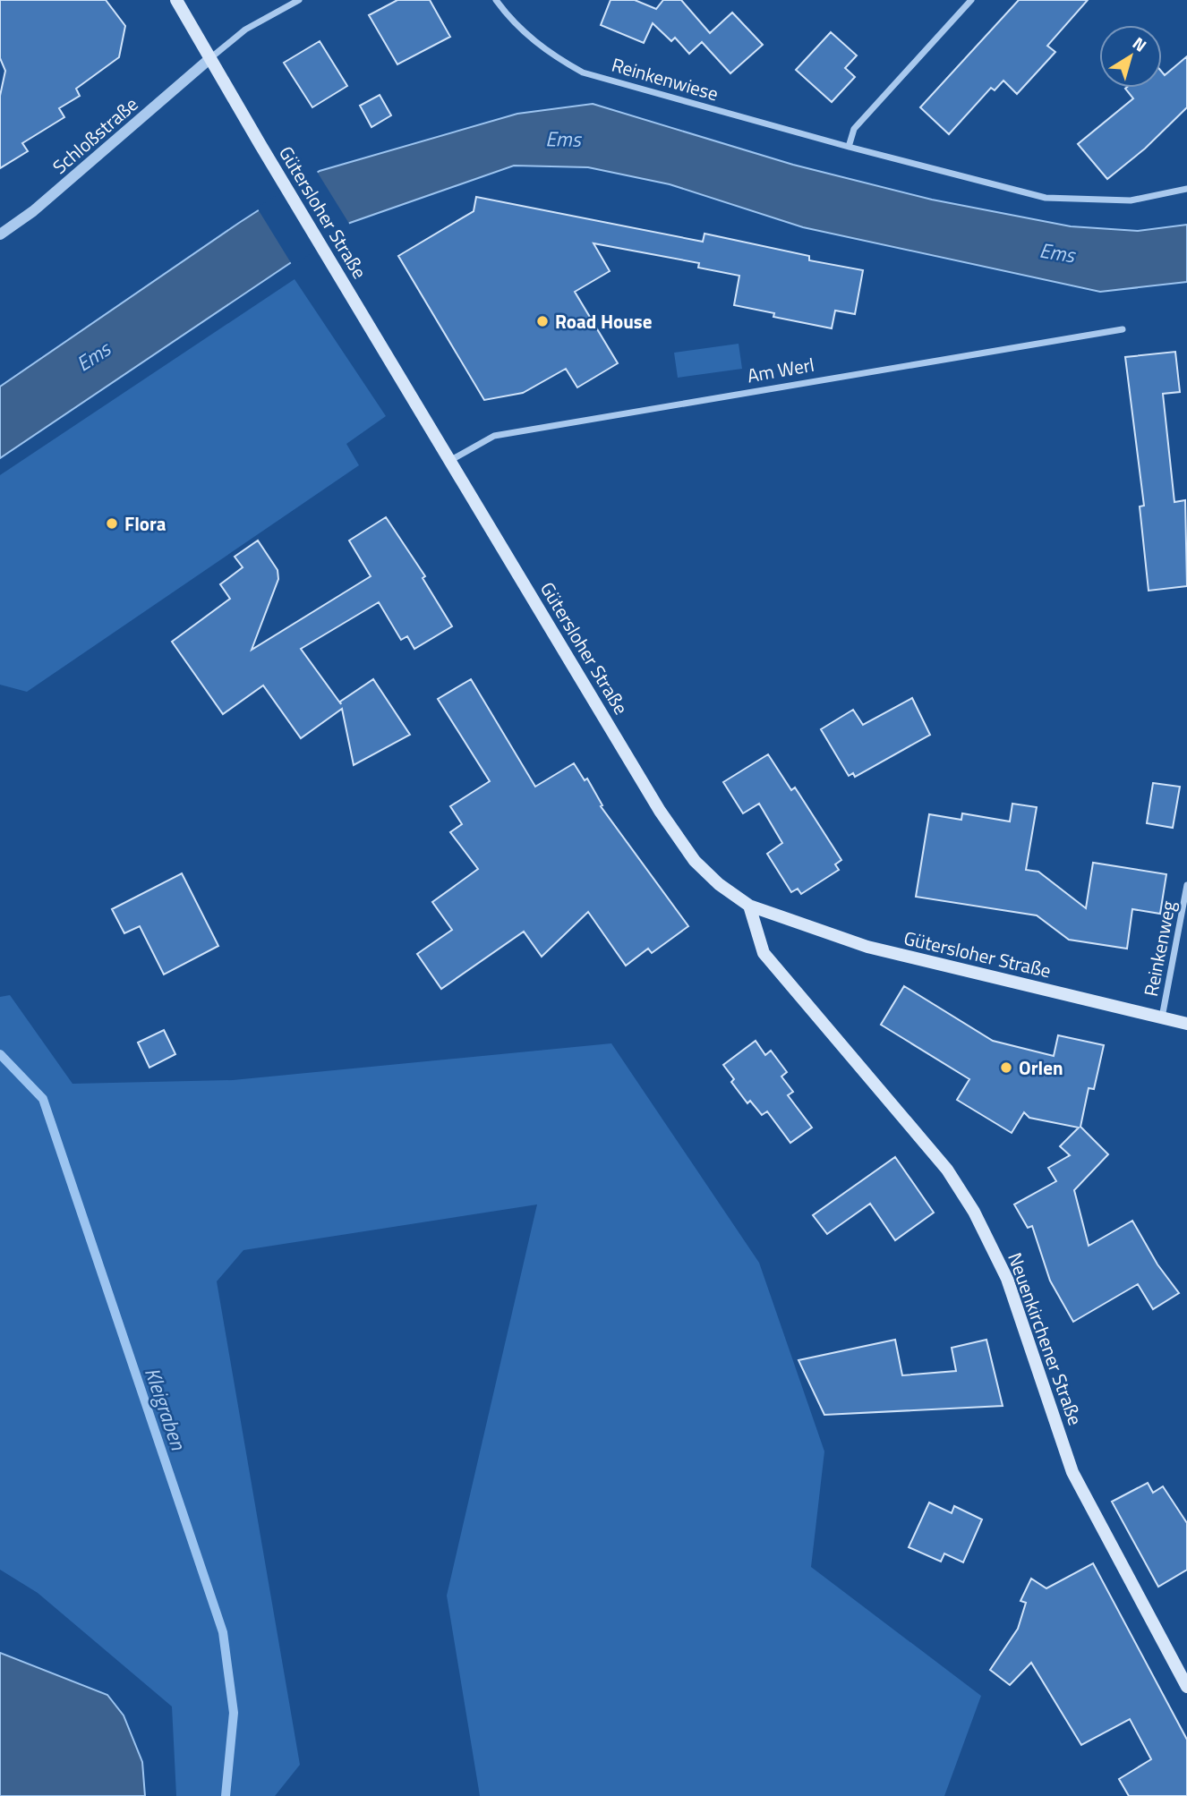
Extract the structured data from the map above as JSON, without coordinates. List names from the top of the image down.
{
  "streets": {
    "main road": ["Gütersloher Straße", "Neuenkirchener Straße"],
    "street": [
      "Reinkenwiese",
      "Schloßstraße",
      "Am Werl",
      "Reinkenweg"
    ]
  },
  "crossings": [
    ["Schloßstraße", "Gütersloher Straße"],
    ["Gütersloher Straße", "Am Werl"],
    ["Gütersloher Straße", "Reinkenweg"],
    ["Gütersloher Straße", "Neuenkirchener Straße"]
  ],
  "water": ["Ems", "Kleigraben"],
  "places": ["Road House", "Flora", "Orlen"],
  "north": "top right"
}
